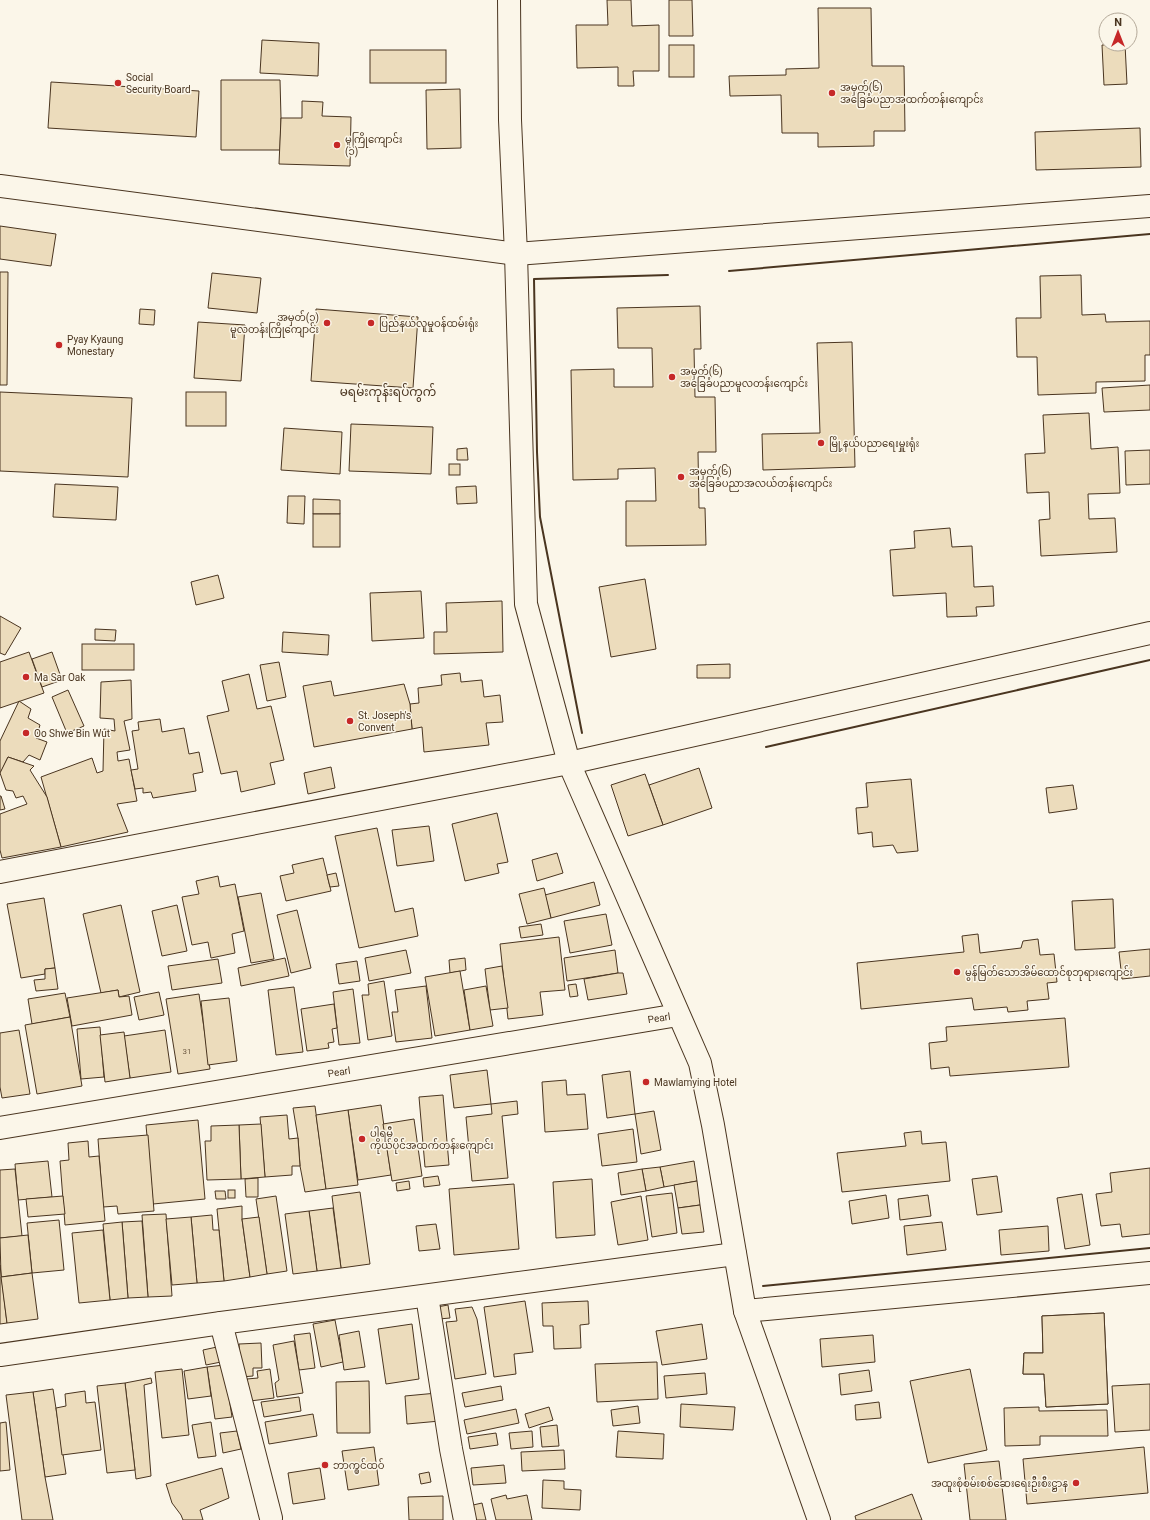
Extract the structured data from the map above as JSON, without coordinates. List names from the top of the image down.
{
  "streets": {
    "street": ["Pearl"]
  },
  "districts": ["မရမ်းကုန်းရပ်ကွက်"],
  "places": [
    "Social Security Board",
    "အမှတ်(၆) အခြေခံပညာအထက်တန်းကျောင်း",
    "မူကြိုကျောင်း (၁)",
    "အမှတ်(၁) မူလတန်းကြိုကျောင်း",
    "ပြည်နယ်လူမှုဝန်ထမ်းရုံး",
    "Pyay Kyaung Monestary",
    "အမှတ်(၆) အခြေခံပညာမူလတန်းကျောင်း",
    "မြို့နယ်ပညာရေးမှူးရုံး",
    "အမှတ်(၆) အခြေခံပညာအလယ်တန်းကျောင်း",
    "Ma Sar Oak",
    "St. Joseph's Convent",
    "Oo Shwe Bin Wut",
    "မွန်မြတ်သောအိမ်ထောင်စုဘုရားကျောင်း",
    "Mawlamying Hotel",
    "ပါရမီ ကိုယ်ပိုင်အထက်တန်းကျောင်း",
    "ဘာက္ၜၚ်ထဝ်",
    "အထူးစုံစမ်းစစ်ဆေးရေးဦးစီးဋ္ဌာန"
  ],
  "house_numbers": ["31"],
  "north": "top"
}
